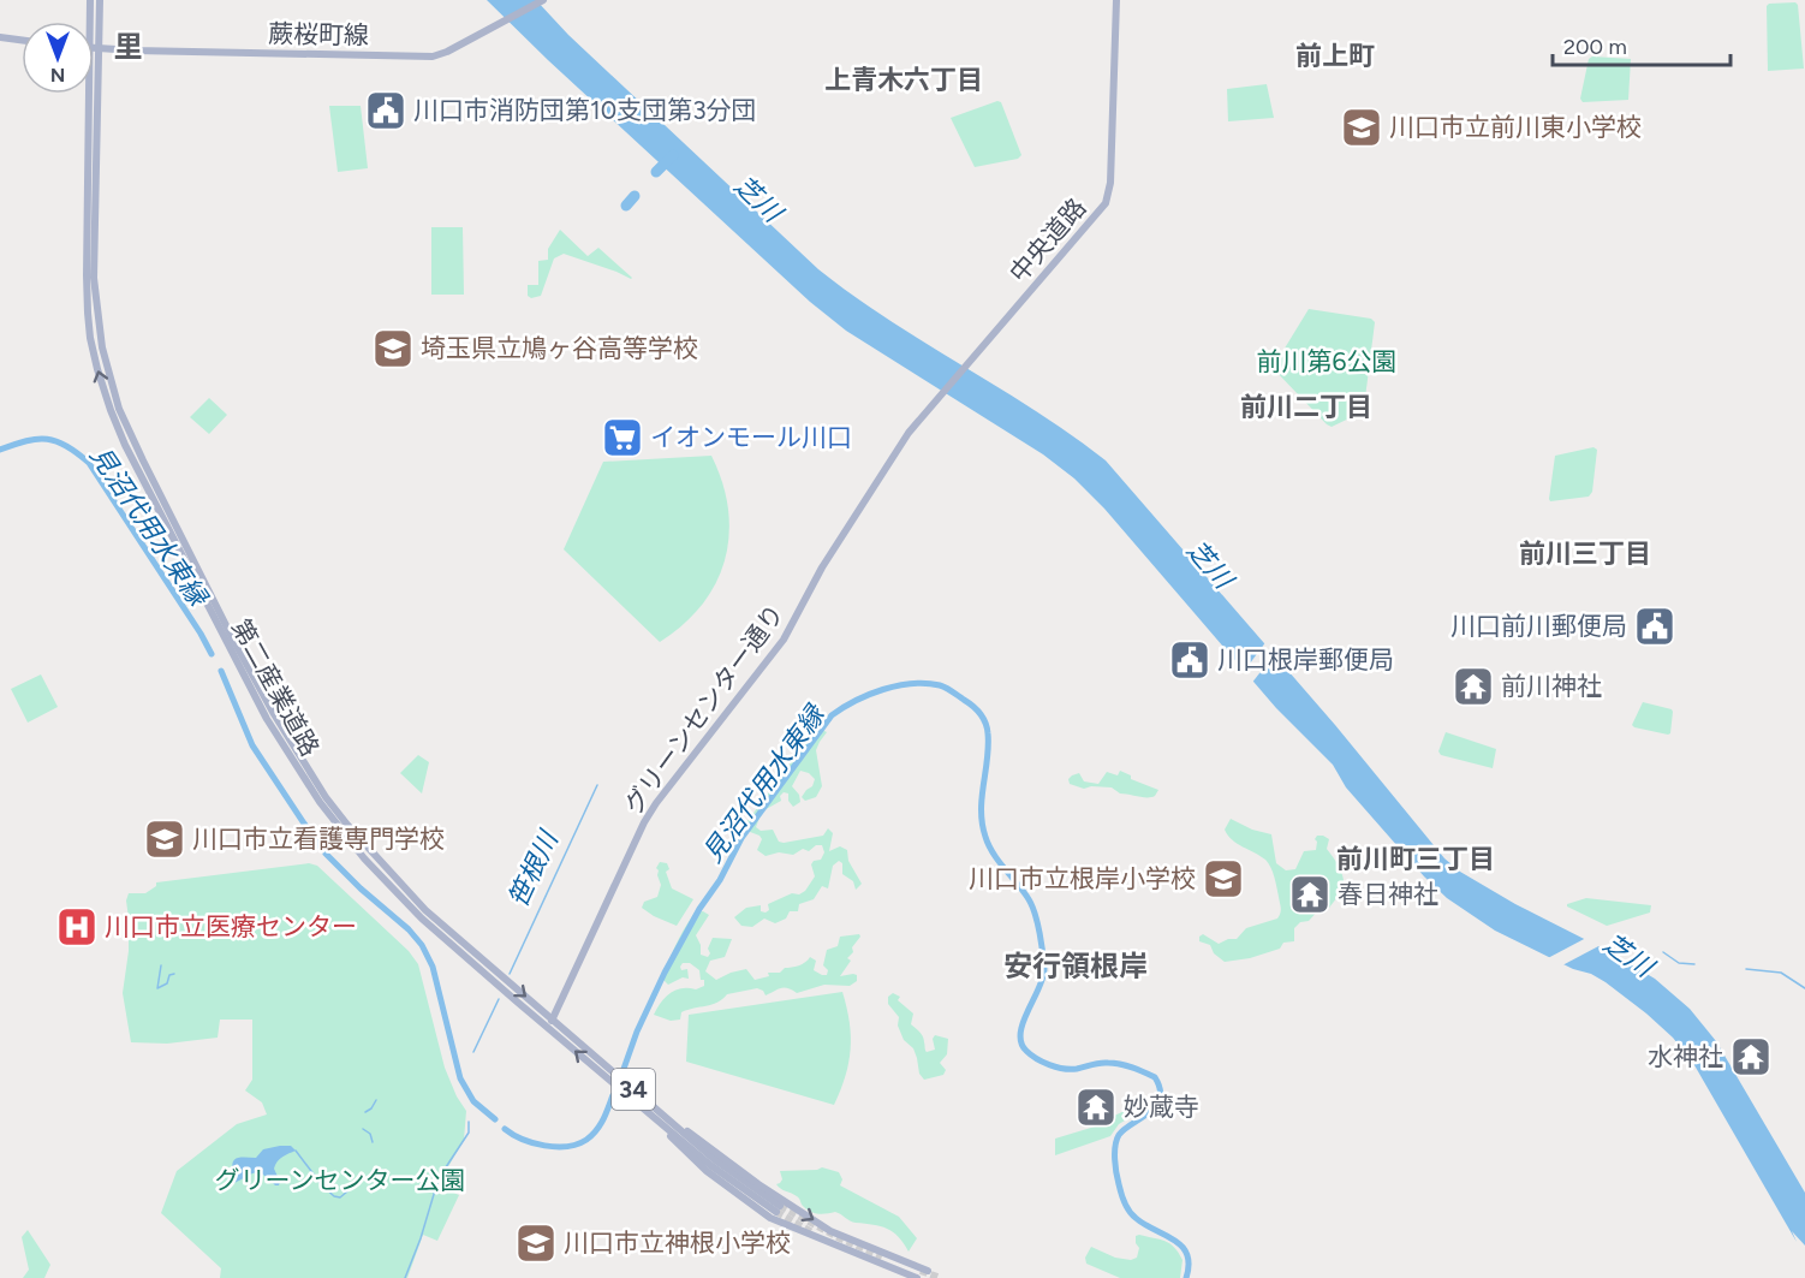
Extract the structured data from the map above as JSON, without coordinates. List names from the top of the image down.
{
  "streets": {
    "main road": [
      "蕨桜町線",
      "中央道路",
      "第二産業道路",
      "グリーンセンター通り",
      "34"
    ]
  },
  "crossings": [
    ["蕨桜町線", "第二産業道路"],
    ["中央道路", "グリーンセンター通り"],
    ["第二産業道路", "グリーンセンター通り"]
  ],
  "districts": [
    "里",
    "前上町",
    "上青木六丁目",
    "前川二丁目",
    "前川三丁目",
    "前川町三丁目",
    "安行領根岸"
  ],
  "water": ["芝川", "見沼代用水東縁", "笹根川"],
  "parks": ["前川第6公園", "グリーンセンター公園"],
  "places": {
    "public building": ["川口市消防団第10支団第3分団", "川口前川郵便局", "川口根岸郵便局"],
    "school or university": [
      "川口市立前川東小学校",
      "埼玉県立鳩ヶ谷高等学校",
      "川口市立看護専門学校",
      "川口市立根岸小学校",
      "川口市立神根小学校"
    ],
    "supermarket": ["イオンモール川口"],
    "temple": [
      "前川神社",
      "春日神社",
      "水神社",
      "妙蔵寺"
    ],
    "hospital": ["川口市立医療センター"]
  },
  "scale_bar": "200 m",
  "north": "bottom"
}
